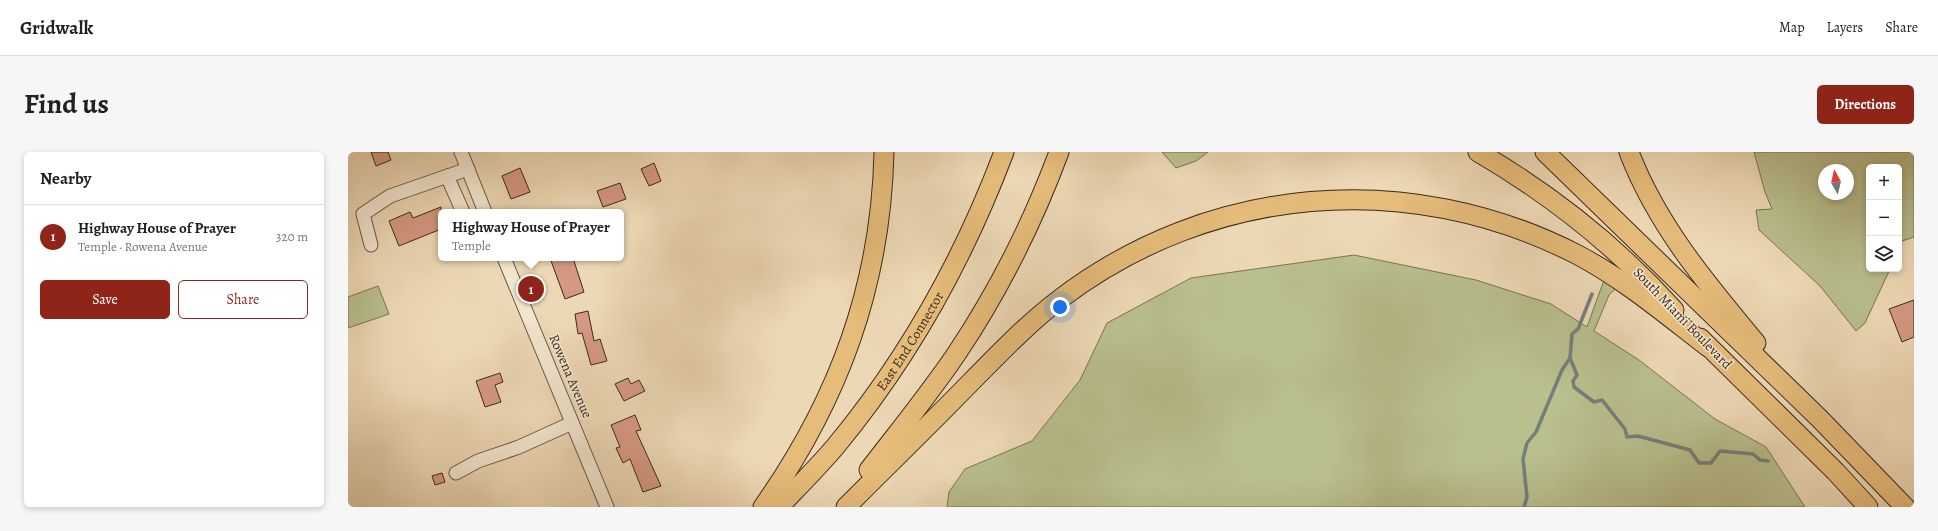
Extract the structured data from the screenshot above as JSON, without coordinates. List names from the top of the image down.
{
  "streets": {
    "highway": ["South Miami Boulevard", "East End Connector"],
    "street": ["Rowena Avenue"]
  },
  "north": "top",
  "page": {
    "header": "Gridwalk",
    "nav": ["Map", "Layers", "Share"],
    "title": "Find us",
    "buttons": [
      "Directions",
      ["Save", "Share"]
    ],
    "heading": "Nearby",
    "map_buttons": ["+", "−"],
    "list": [
      {
        "mark": "1",
        "name": "Highway House of Prayer",
        "note": "Temple · Rowena Avenue",
        "value": "320 m"
      }
    ],
    "popup": ["Highway House of Prayer", "Temple"],
    "pins": "1"
  }
}
